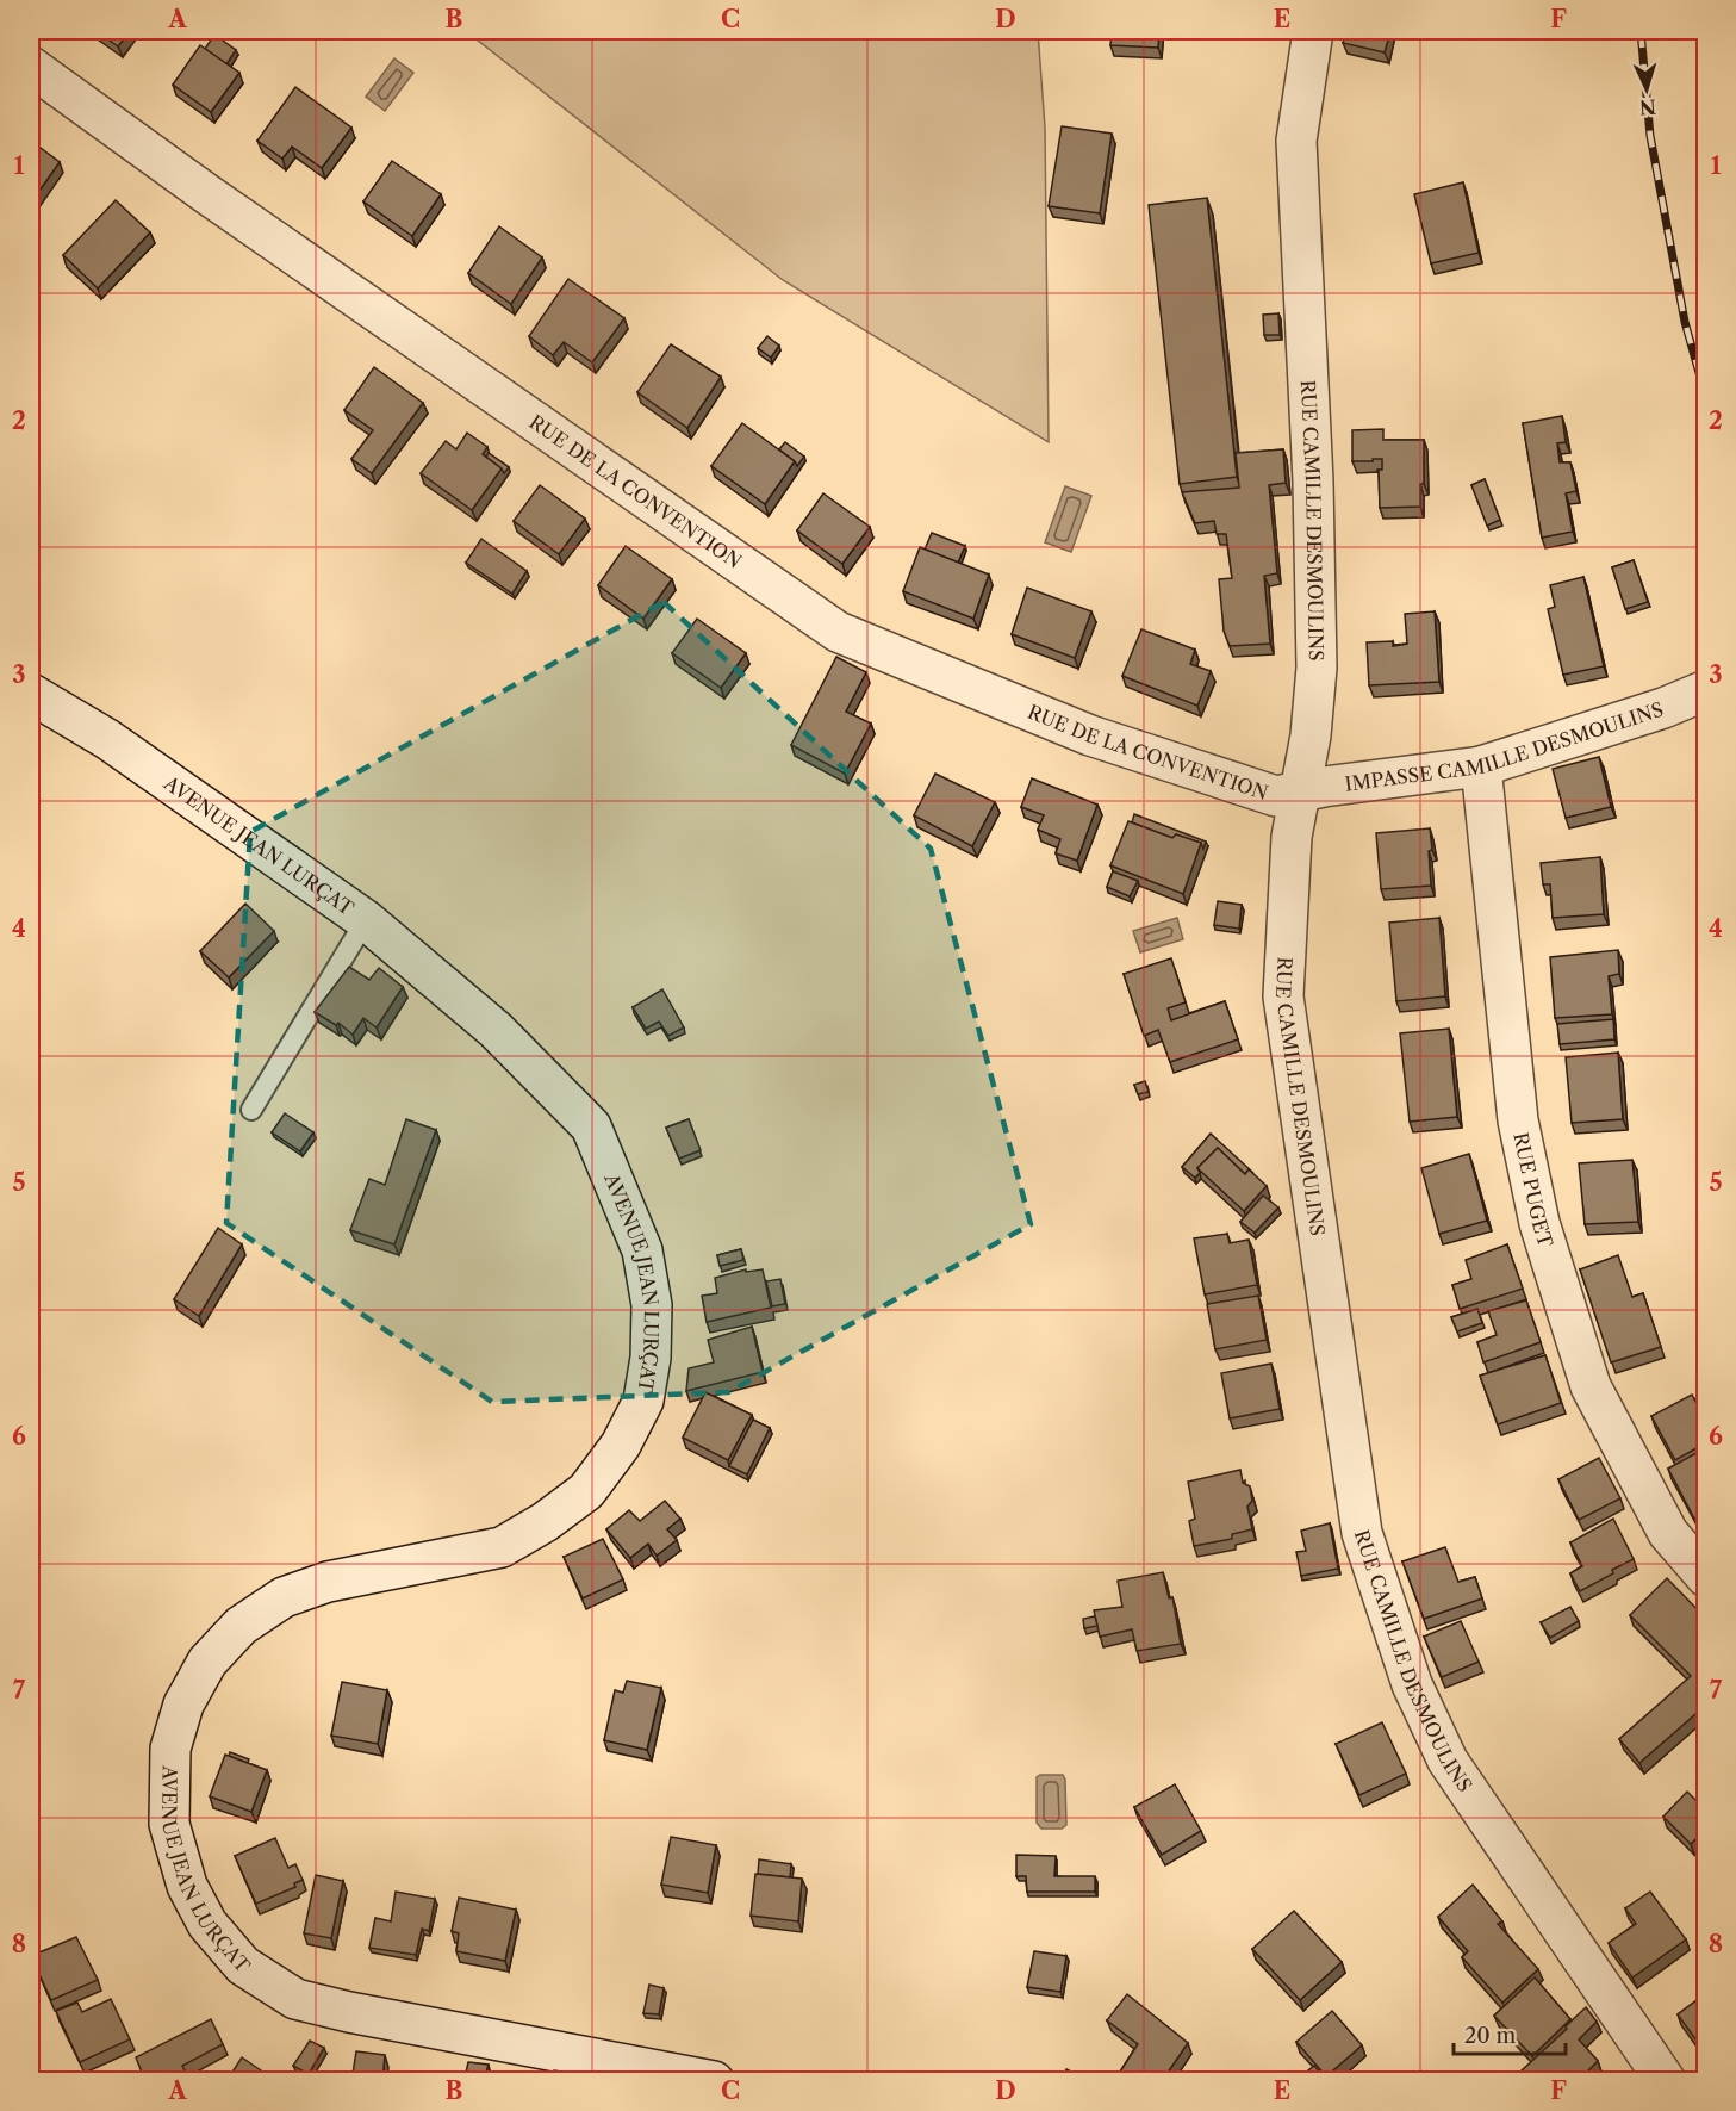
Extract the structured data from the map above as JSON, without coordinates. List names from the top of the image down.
{
  "streets": {
    "street": [
      "RUE DE LA CONVENTION",
      "RUE CAMILLE DESMOULINS",
      "IMPASSE CAMILLE DESMOULINS",
      "AVENUE JEAN LURÇAT",
      "RUE PUGET"
    ]
  },
  "crossings": [
    ["RUE DE LA CONVENTION", "RUE CAMILLE DESMOULINS"],
    ["RUE DE LA CONVENTION", "IMPASSE CAMILLE DESMOULINS"],
    ["RUE CAMILLE DESMOULINS", "IMPASSE CAMILLE DESMOULINS"],
    ["IMPASSE CAMILLE DESMOULINS", "RUE PUGET"]
  ],
  "scale_bar": "20 m",
  "north": "bottom",
  "grid": {
    "columns": [
      "A",
      "B",
      "C",
      "D",
      "E",
      "F"
    ],
    "rows": [
      "1",
      "2",
      "3",
      "4",
      "5",
      "6",
      "7",
      "8"
    ]
  }
}
